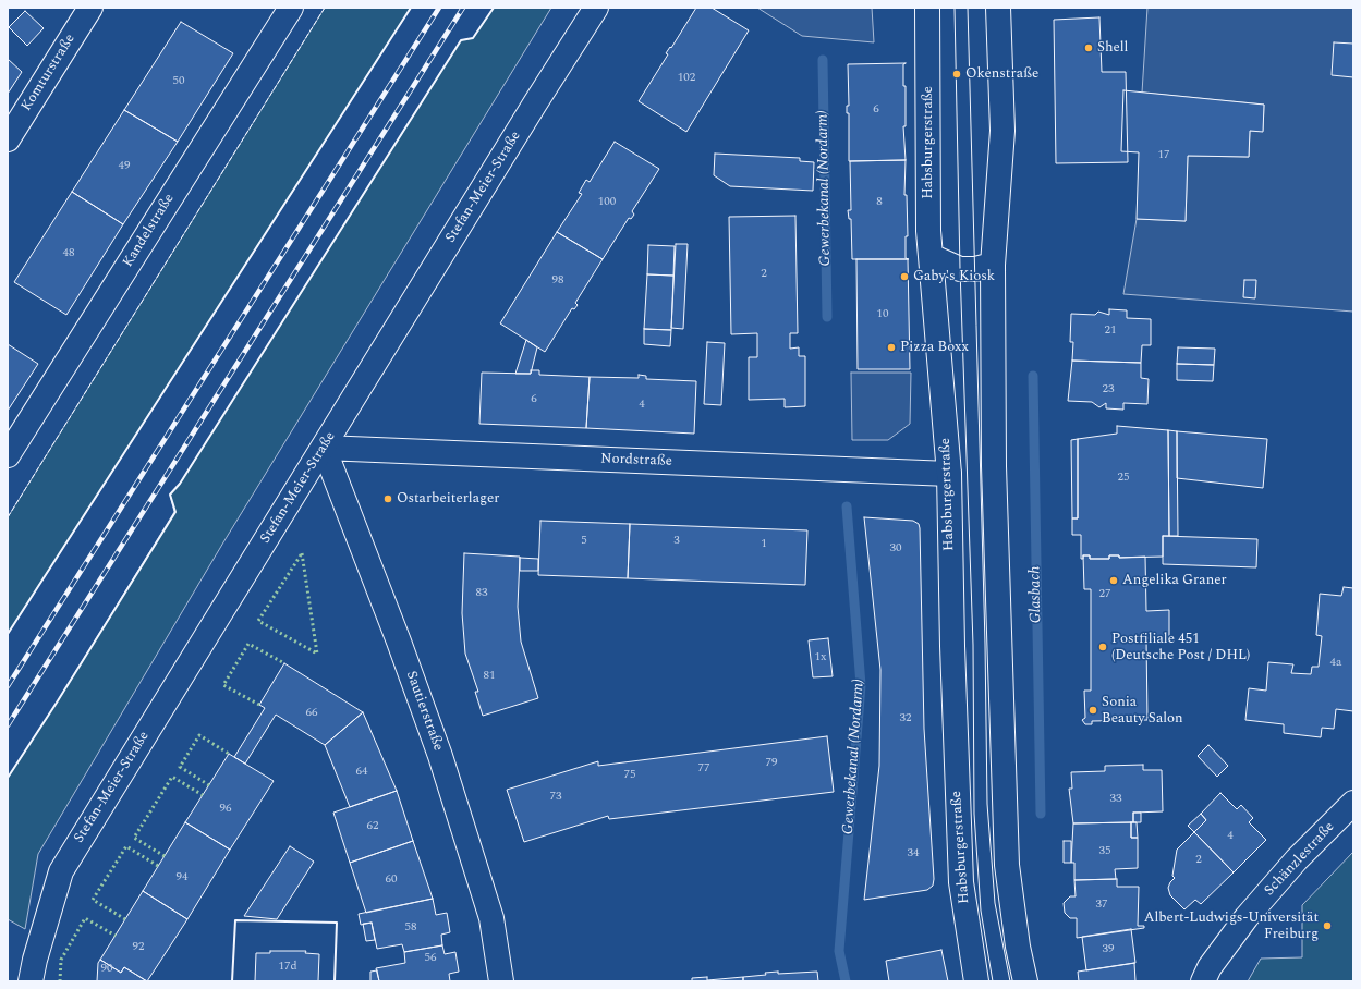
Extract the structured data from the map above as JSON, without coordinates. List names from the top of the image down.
{
  "streets": {
    "main road": [
      "Komturstraße",
      "Habsburgerstraße",
      "Stefan-Meier-Straße",
      "Kandelstraße",
      "Nordstraße",
      "Sautierstraße",
      "Schänzlestraße"
    ]
  },
  "crossings": [
    ["Habsburgerstraße", "Nordstraße"],
    ["Stefan-Meier-Straße", "Nordstraße"],
    ["Stefan-Meier-Straße", "Sautierstraße"],
    ["Nordstraße", "Sautierstraße"]
  ],
  "water": ["Gewerbekanal (Nordarm)", "Glasbach"],
  "places": [
    "Shell",
    "Okenstraße",
    "Gaby's Kiosk",
    "Pizza Boxx",
    "Ostarbeiterlager",
    "Angelika Graner",
    "Postfiliale 451 (Deutsche Post / DHL)",
    "Sonia Beauty Salon",
    "Albert-Ludwigs-Universität Freiburg"
  ],
  "house_numbers": [
    "102",
    "50",
    "6",
    "17",
    "49",
    "100",
    "8",
    "48",
    "2",
    "98",
    "10",
    "21",
    "23",
    "6",
    "4",
    "25",
    "5",
    "3",
    "1",
    "30",
    "83",
    "27",
    "1x",
    "4a",
    "81",
    "66",
    "32",
    "79",
    "77",
    "64",
    "75",
    "73",
    "33",
    "96",
    "62",
    "4",
    "35",
    "34",
    "2",
    "94",
    "60",
    "37",
    "58",
    "92",
    "39",
    "56",
    "17d",
    "90"
  ]
}
